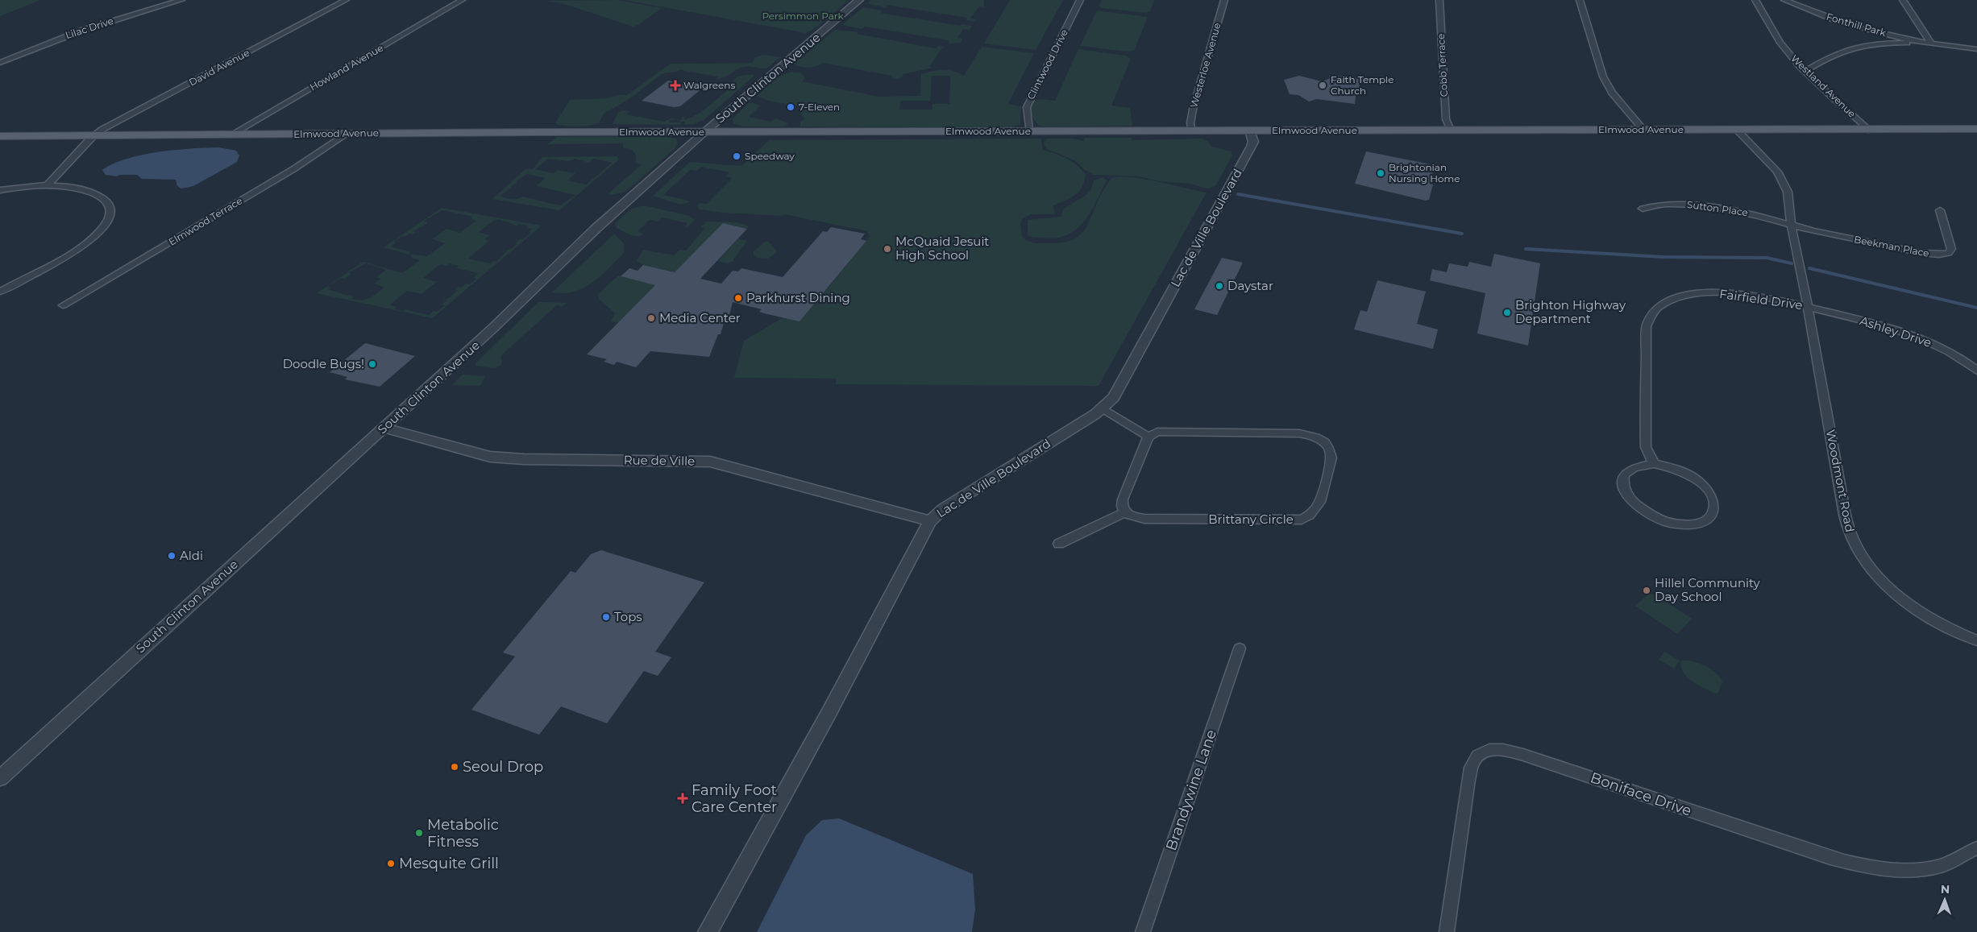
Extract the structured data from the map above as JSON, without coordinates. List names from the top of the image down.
{
  "streets": {
    "main road": ["Elmwood Avenue"],
    "street": [
      "Fonthill Park",
      "Lilac Drive",
      "Clintwood Drive",
      "Westerloe Avenue",
      "Cobb Terrace",
      "David Avenue",
      "Howland Avenue",
      "South Clinton Avenue",
      "Westland Avenue",
      "Sutton Place",
      "Elmwood Terrace",
      "Lac de Ville Boulevard",
      "Beekman Place",
      "Fairfield Drive",
      "Ashley Drive",
      "Rue de Ville",
      "Woodmont Road",
      "Brittany Circle",
      "Brandywine Lane",
      "Boniface Drive"
    ]
  },
  "crossings": [
    ["Fonthill Park", "Westland Avenue"],
    ["Clintwood Drive", "Elmwood Avenue"],
    ["Westerloe Avenue", "Elmwood Avenue"],
    ["Cobb Terrace", "Elmwood Avenue"],
    ["David Avenue", "Elmwood Avenue"],
    ["Howland Avenue", "Elmwood Avenue"],
    ["South Clinton Avenue", "Elmwood Avenue"],
    ["South Clinton Avenue", "Rue de Ville"],
    ["Westland Avenue", "Elmwood Avenue"],
    ["Elmwood Avenue", "Elmwood Terrace"],
    ["Elmwood Avenue", "Lac de Ville Boulevard"],
    ["Elmwood Avenue", "Fairfield Drive"],
    ["Sutton Place", "Beekman Place"],
    ["Sutton Place", "Fairfield Drive"],
    ["Lac de Ville Boulevard", "Rue de Ville"],
    ["Beekman Place", "Fairfield Drive"],
    ["Fairfield Drive", "Ashley Drive"],
    ["Fairfield Drive", "Woodmont Road"],
    ["Ashley Drive", "Woodmont Road"]
  ],
  "parks": ["Persimmon Park"],
  "places": {
    "health": ["Walgreens", "Family Foot Care Center"],
    "other": [
      "Faith Temple Church",
      "7-Eleven",
      "Speedway",
      "Brightonian Nursing Home",
      "McQuaid Jesuit High School",
      "Daystar",
      "Parkhurst Dining",
      "Brighton Highway Department",
      "Media Center",
      "Doodle Bugs!",
      "Aldi",
      "Hillel Community Day School",
      "Tops",
      "Seoul Drop",
      "Metabolic Fitness",
      "Mesquite Grill"
    ]
  },
  "north": "top"
}
